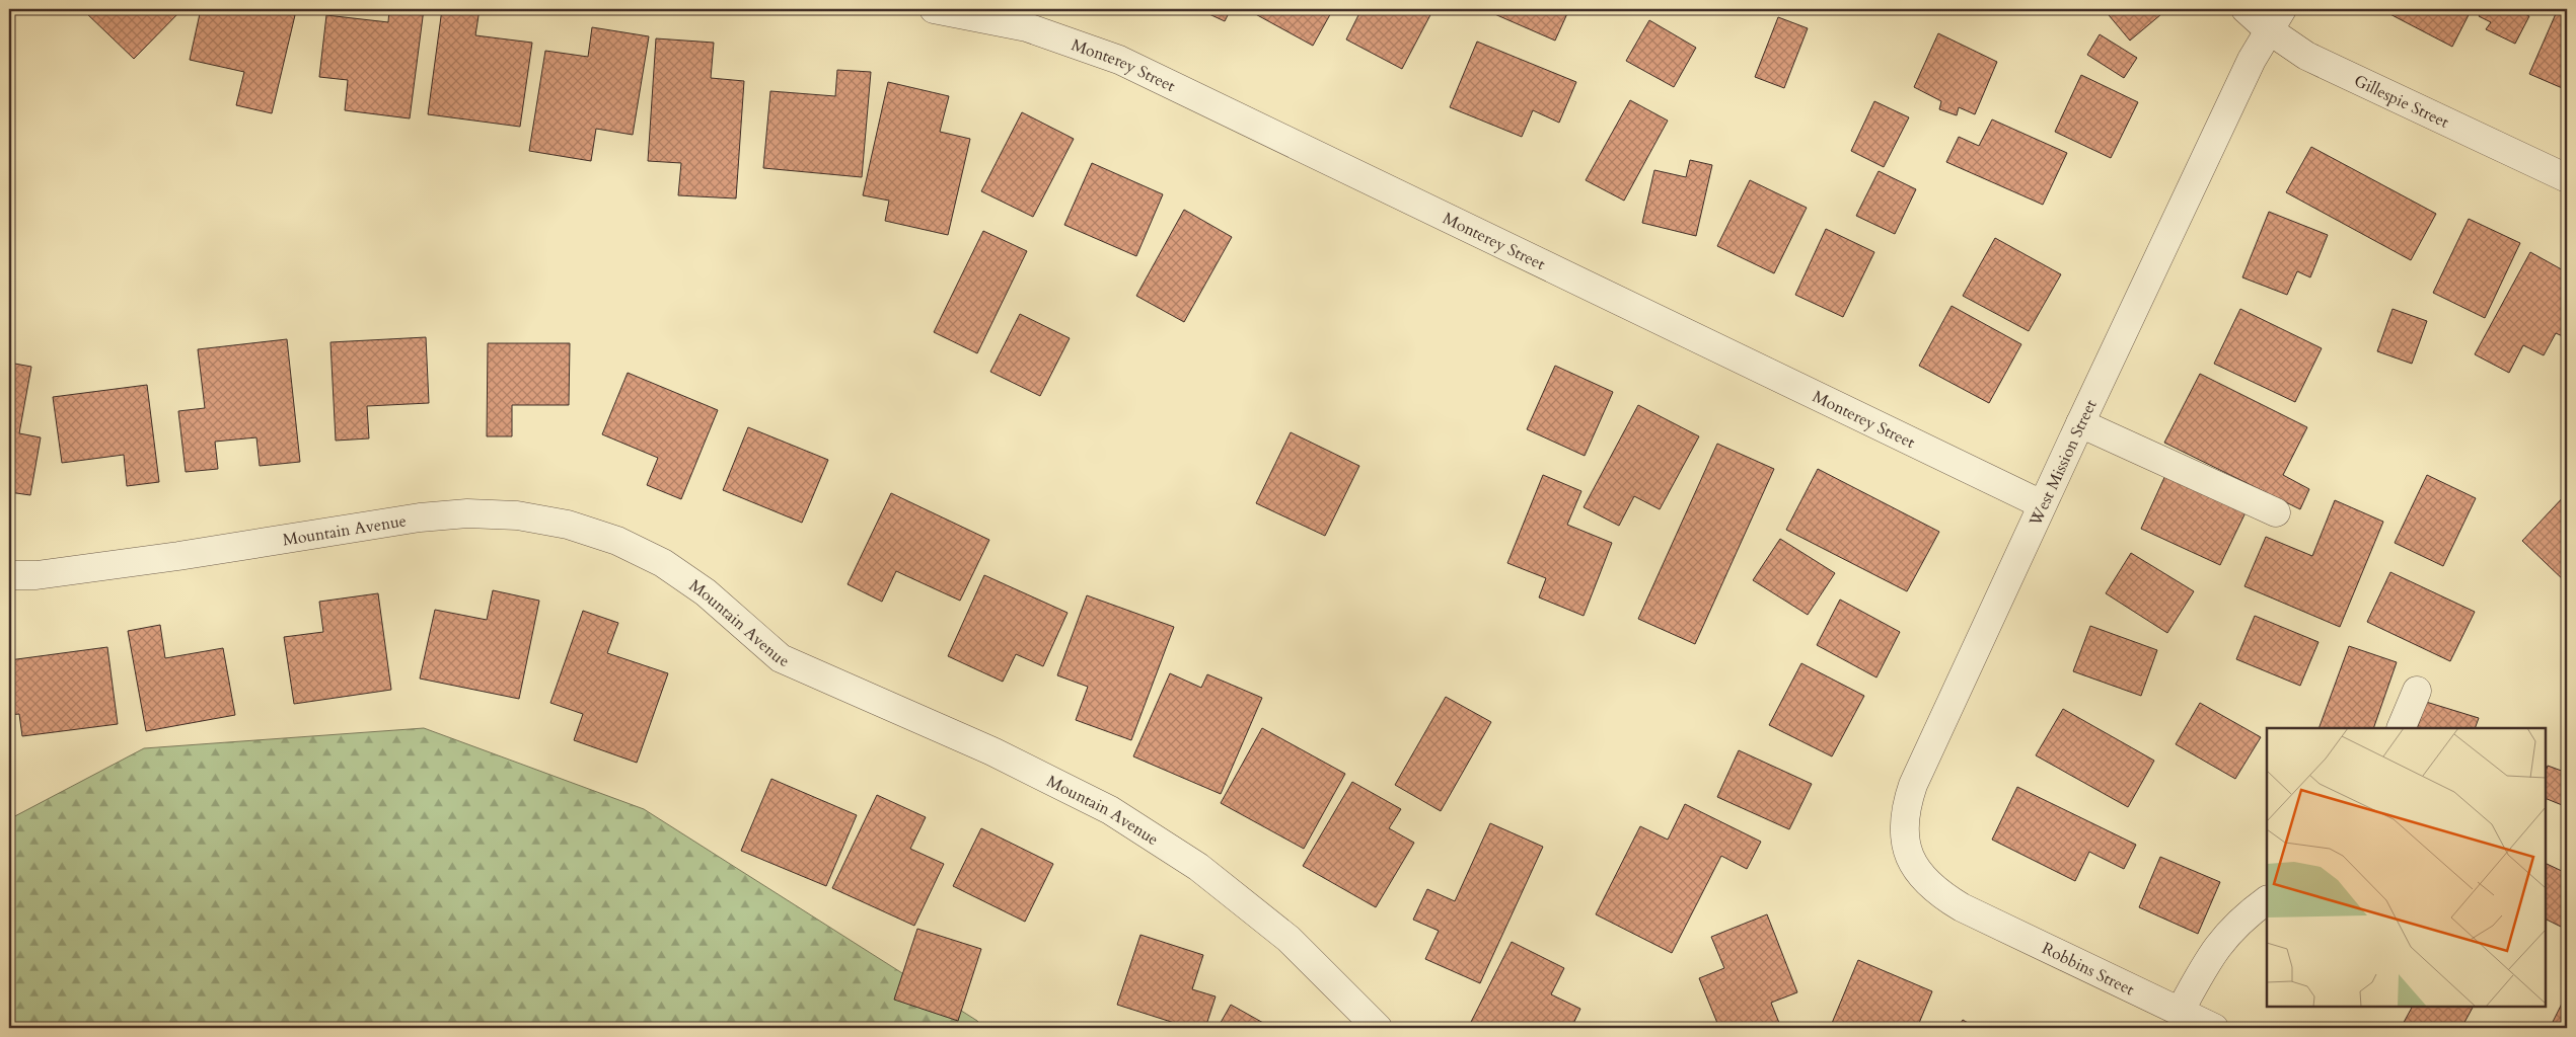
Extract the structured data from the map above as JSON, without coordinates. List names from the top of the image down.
{
  "streets": {
    "street": [
      "Monterey Street",
      "Gillespie Street",
      "West Mission Street",
      "Mountain Avenue",
      "Robbins Street"
    ]
  },
  "crossings": [
    ["Monterey Street", "West Mission Street"],
    ["Gillespie Street", "West Mission Street"],
    ["West Mission Street", "Robbins Street"]
  ]
}
